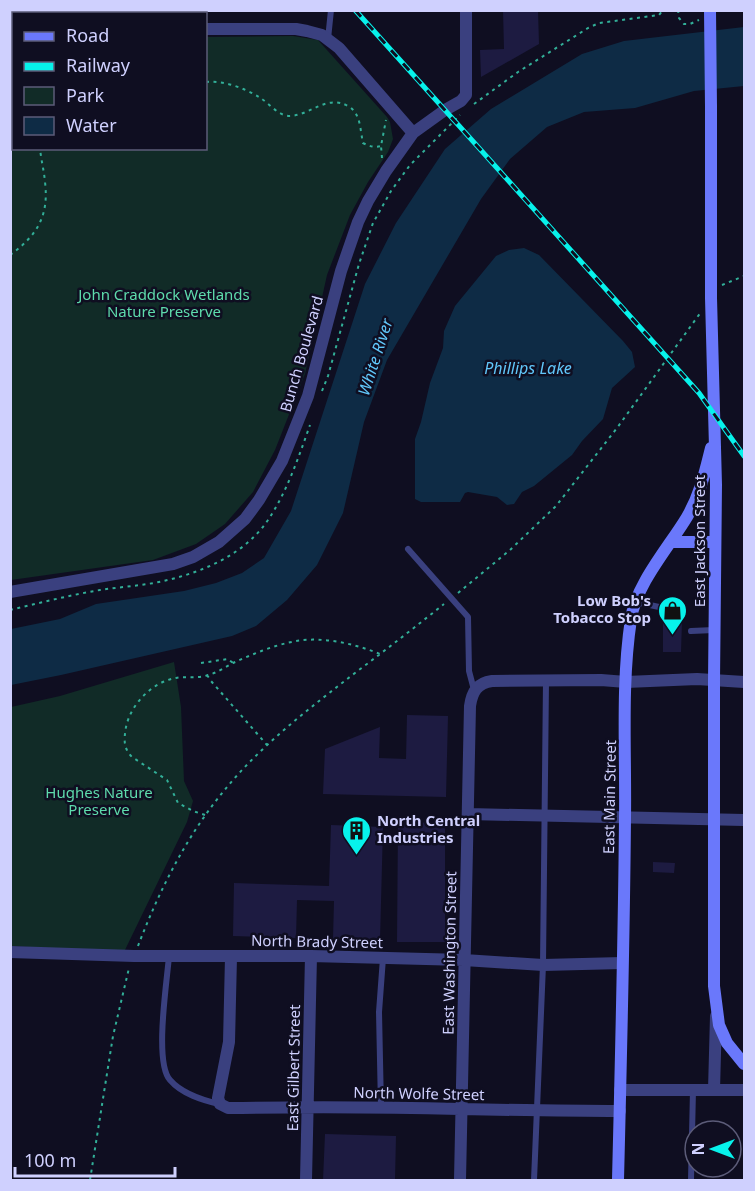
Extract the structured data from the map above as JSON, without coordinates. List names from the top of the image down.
{
  "streets": {
    "main road": ["East Jackson Street", "East Main Street"],
    "street": [
      "Bunch Boulevard",
      "North Brady Street",
      "East Washington Street",
      "East Gilbert Street",
      "North Wolfe Street"
    ]
  },
  "crossings": [
    ["East Jackson Street", "East Main Street"],
    ["East Main Street", "North Brady Street"],
    ["East Main Street", "North Wolfe Street"],
    ["North Brady Street", "East Washington Street"],
    ["North Brady Street", "East Gilbert Street"],
    ["East Washington Street", "North Wolfe Street"],
    ["East Gilbert Street", "North Wolfe Street"]
  ],
  "water": ["White River", "Phillips Lake"],
  "parks": ["John Craddock Wetlands Nature Preserve", "Hughes Nature Preserve"],
  "places": {
    "shop": ["Low Bob's Tobacco Stop"],
    "building": ["North Central Industries"]
  },
  "legend": [
    "Road",
    "Railway",
    "Park",
    "Water"
  ],
  "scale_bar": "100 m",
  "north": "left"
}
